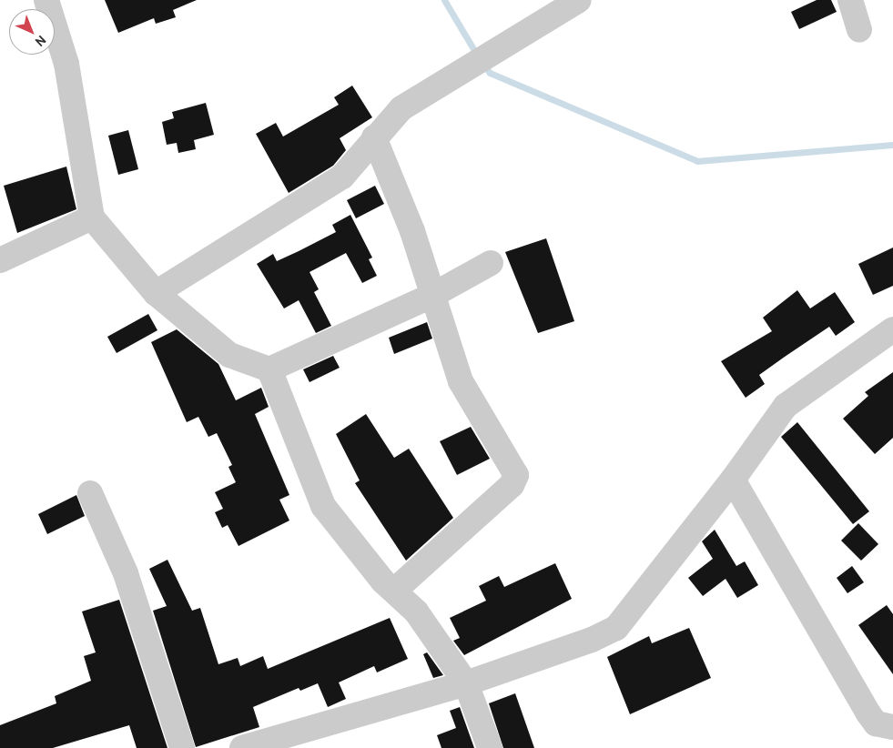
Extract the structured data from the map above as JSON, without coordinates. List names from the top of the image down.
{
  "north": "bottom right"
}
